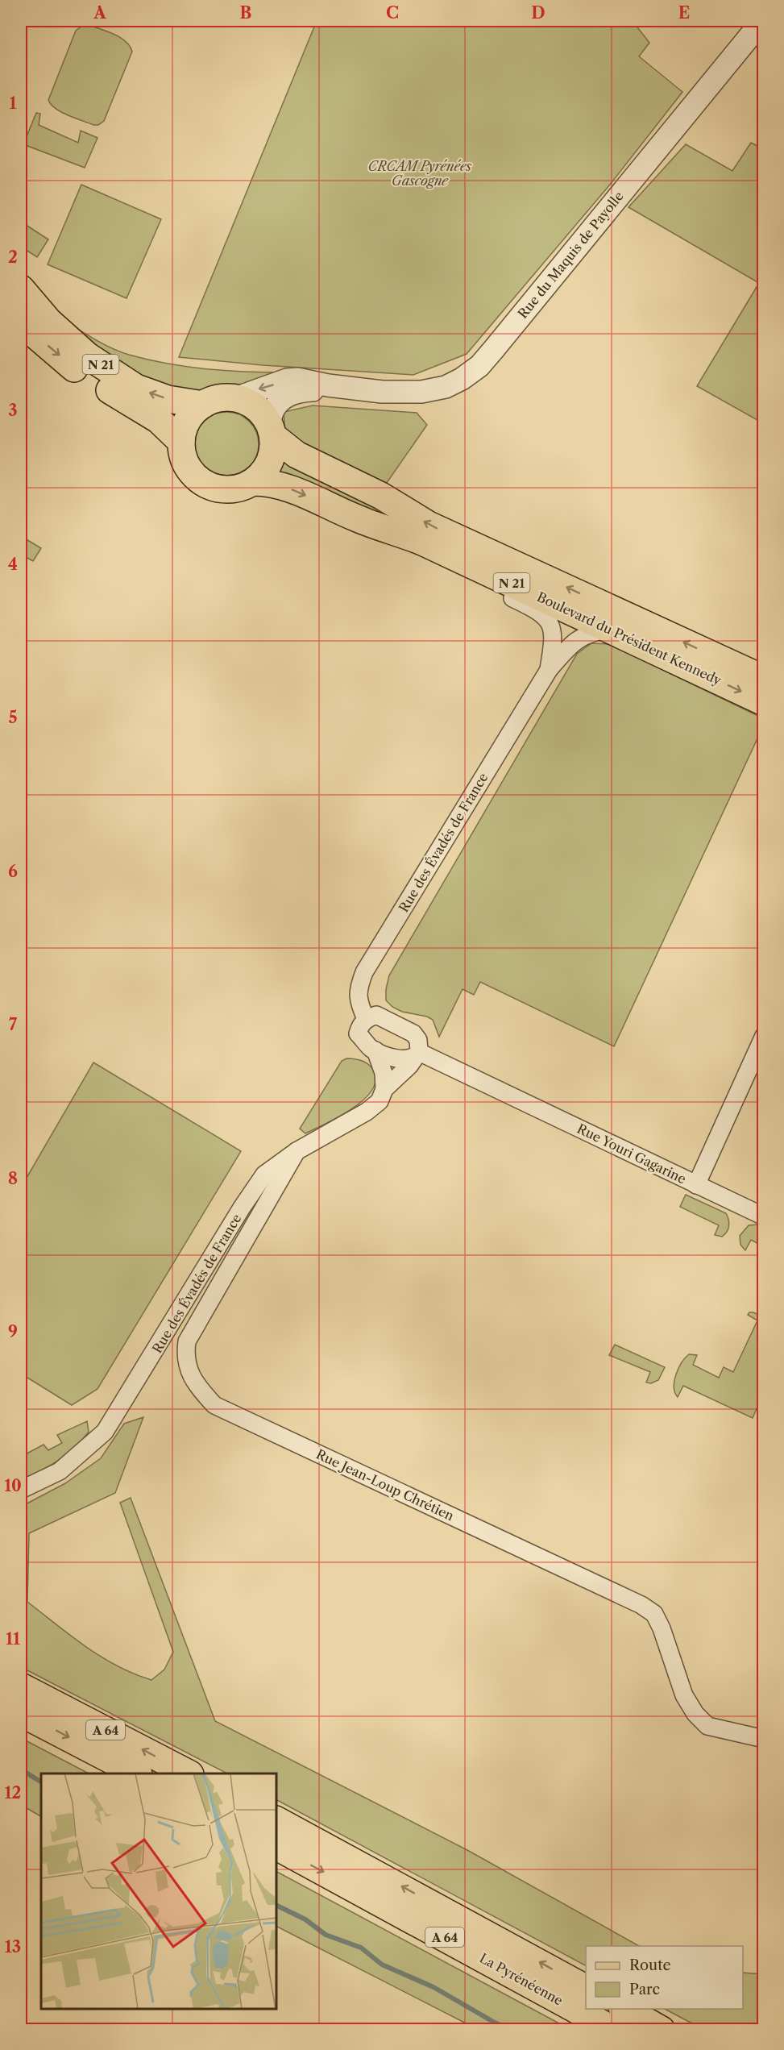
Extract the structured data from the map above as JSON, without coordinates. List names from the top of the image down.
{
  "streets": {
    "main road": [
      "N 21",
      "Boulevard du Président Kennedy",
      "A 64",
      "La Pyrénéenne"
    ],
    "street": [
      "Rue du Maquis de Payolle",
      "Rue des Évadés de France",
      "Rue Youri Gagarine",
      "Rue Jean-Loup Chrétien"
    ]
  },
  "crossings": [
    ["Rue du Maquis de Payolle", "N 21"],
    ["Rue du Maquis de Payolle", "Boulevard du Président Kennedy"],
    ["N 21", "Boulevard du Président Kennedy"],
    ["Boulevard du Président Kennedy", "Rue des Évadés de France"],
    ["Rue des Évadés de France", "Rue Youri Gagarine"],
    ["Rue des Évadés de France", "Rue Jean-Loup Chrétien"]
  ],
  "parks": ["CRCAM Pyrénées Gascogne"],
  "legend": ["Route", "Parc"],
  "grid": {
    "columns": [
      "A",
      "B",
      "C",
      "D",
      "E"
    ],
    "rows": [
      "1",
      "2",
      "3",
      "4",
      "5",
      "6",
      "7",
      "8",
      "9",
      "10",
      "11",
      "12",
      "13"
    ]
  }
}
